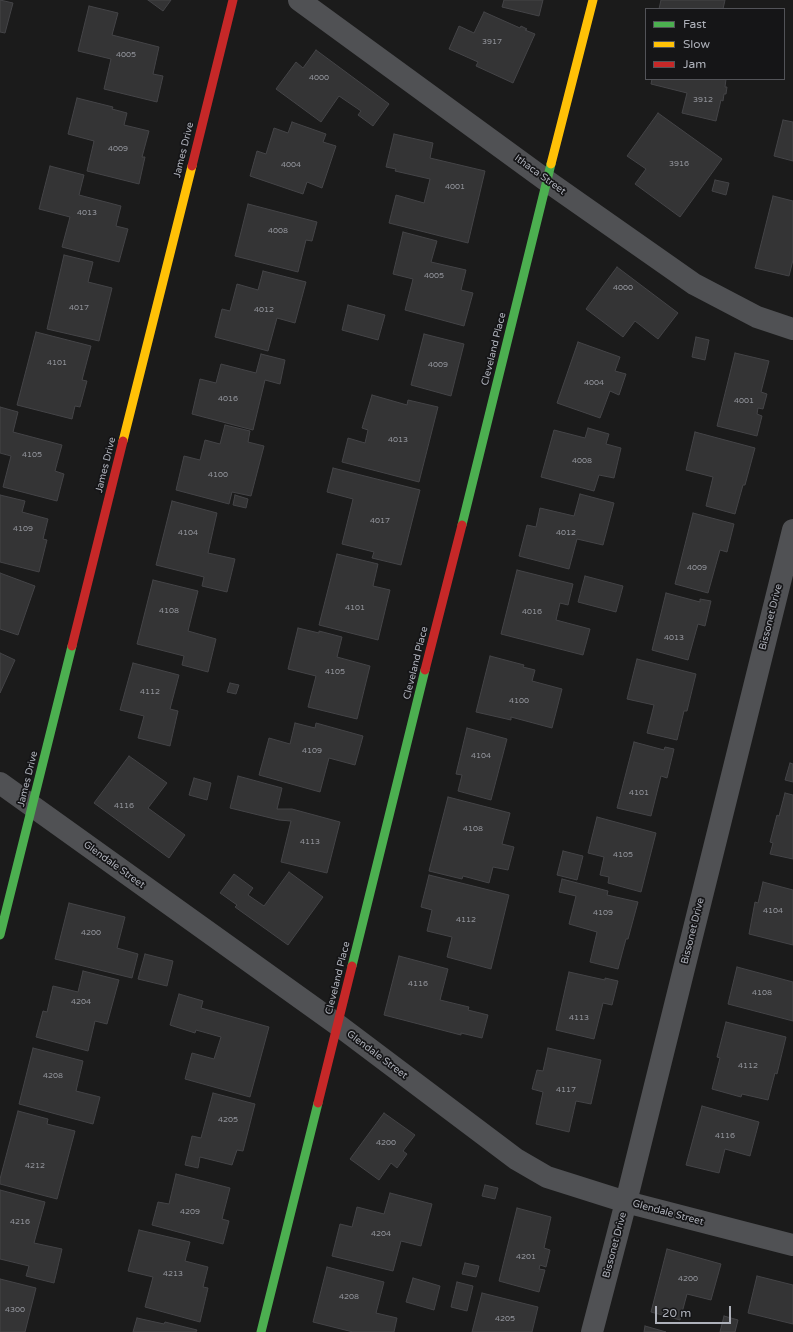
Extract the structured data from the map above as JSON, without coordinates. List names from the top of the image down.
{
  "streets": {
    "street": [
      "James Drive",
      "Ithaca Street",
      "Cleveland Place",
      "Bissonet Drive",
      "Glendale Street"
    ]
  },
  "crossings": [
    ["James Drive", "Glendale Street"],
    ["Ithaca Street", "Cleveland Place"],
    ["Cleveland Place", "Glendale Street"],
    ["Bissonet Drive", "Glendale Street"]
  ],
  "house_numbers": [
    "3917",
    "4005",
    "4000",
    "3912",
    "4009",
    "3916",
    "4004",
    "4001",
    "4013",
    "4008",
    "4005",
    "4000",
    "4017",
    "4012",
    "4101",
    "4009",
    "4004",
    "4016",
    "4001",
    "4013",
    "4105",
    "4008",
    "4100",
    "4017",
    "4109",
    "4104",
    "4012",
    "4009",
    "4101",
    "4108",
    "4016",
    "4013",
    "4105",
    "4112",
    "4100",
    "4109",
    "4104",
    "4101",
    "4116",
    "4108",
    "4113",
    "4105",
    "4104",
    "4109",
    "4112",
    "4200",
    "4116",
    "4108",
    "4204",
    "4113",
    "4112",
    "4208",
    "4117",
    "4205",
    "4116",
    "4200",
    "4212",
    "4209",
    "4216",
    "4204",
    "4201",
    "4213",
    "4200",
    "4208",
    "4300",
    "4205"
  ],
  "legend": ["Fast", "Slow", "Jam"],
  "scale_bar": "20 m"
}
